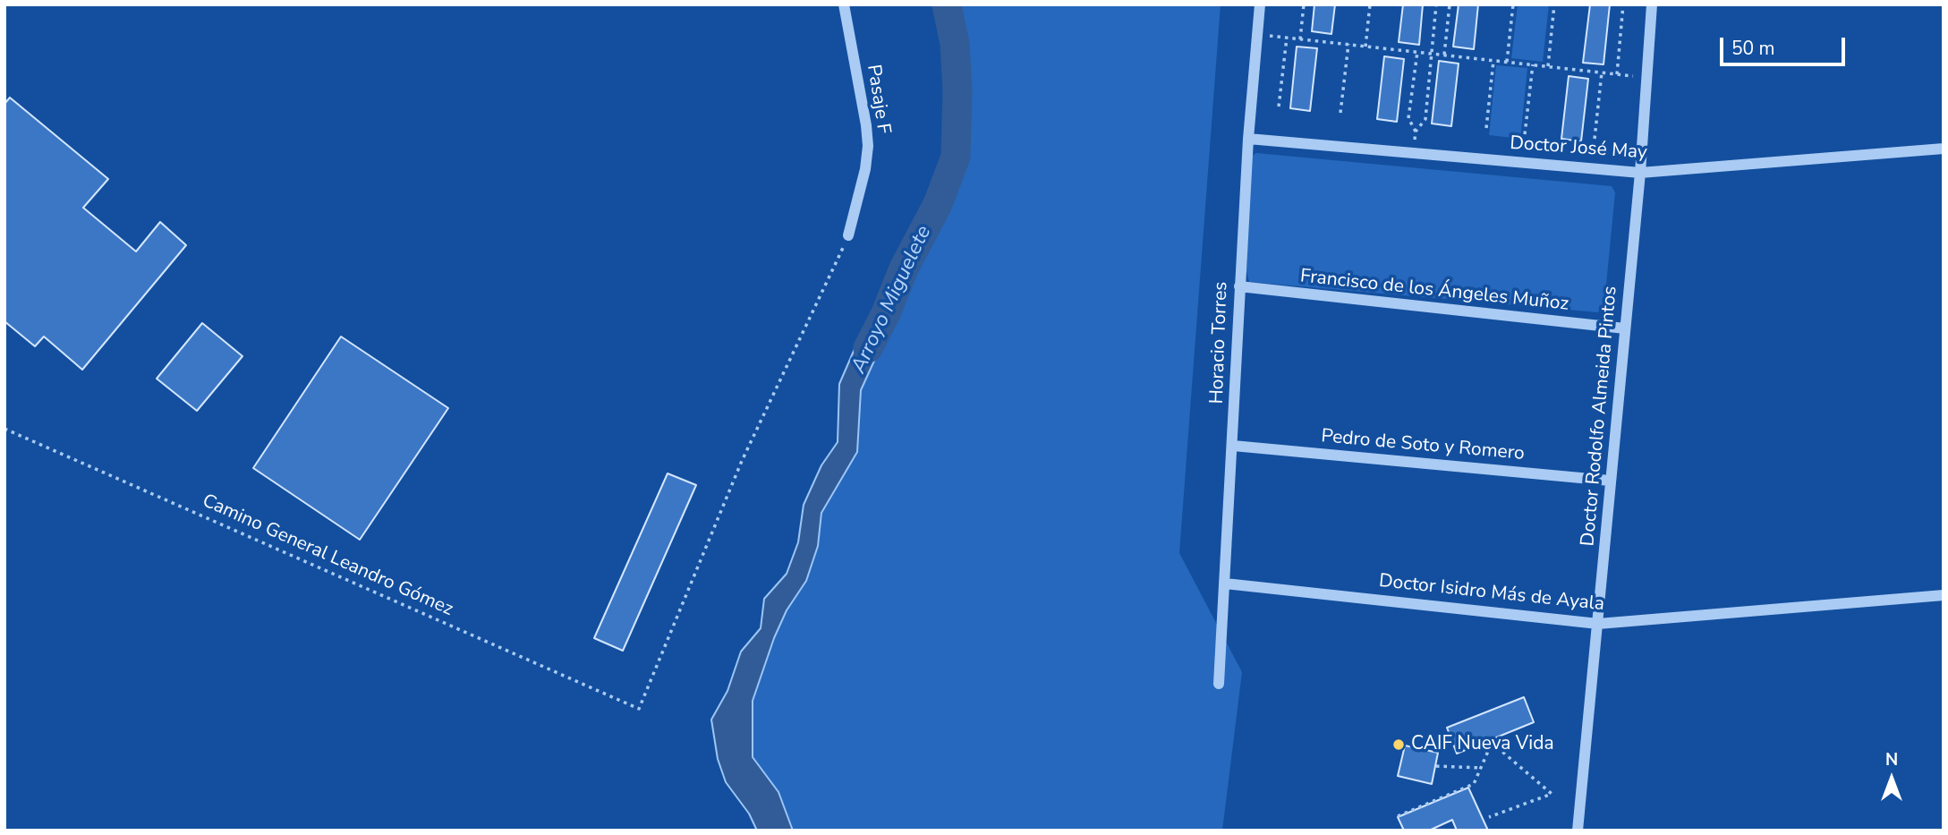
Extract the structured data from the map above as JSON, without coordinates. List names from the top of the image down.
{
  "streets": {
    "street": [
      "Pasaje F",
      "Doctor José May",
      "Francisco de los Ángeles Muñoz",
      "Horacio Torres",
      "Doctor Rodolfo Almeida Pintos",
      "Pedro de Soto y Romero",
      "Doctor Isidro Más de Ayala"
    ],
    "path": ["Camino General Leandro Gómez"]
  },
  "crossings": [
    ["Pasaje F", "Camino General Leandro Gómez"],
    ["Doctor José May", "Horacio Torres"],
    ["Doctor José May", "Doctor Rodolfo Almeida Pintos"],
    ["Francisco de los Ángeles Muñoz", "Horacio Torres"],
    ["Francisco de los Ángeles Muñoz", "Doctor Rodolfo Almeida Pintos"],
    ["Horacio Torres", "Pedro de Soto y Romero"],
    ["Horacio Torres", "Doctor Isidro Más de Ayala"],
    ["Doctor Rodolfo Almeida Pintos", "Pedro de Soto y Romero"],
    ["Doctor Rodolfo Almeida Pintos", "Doctor Isidro Más de Ayala"]
  ],
  "water": ["Arroyo Miguelete"],
  "places": ["CAIF Nueva Vida"],
  "scale_bar": "50 m",
  "north": "top"
}
